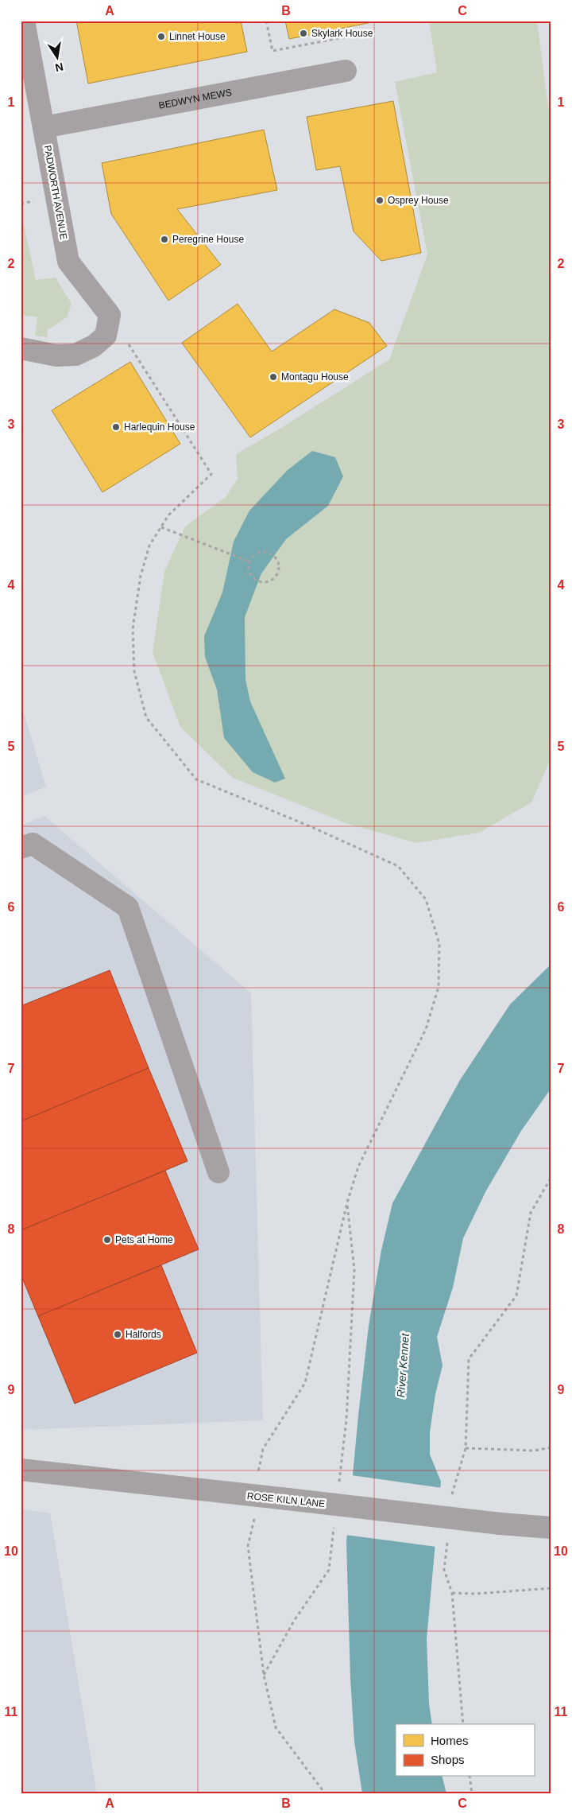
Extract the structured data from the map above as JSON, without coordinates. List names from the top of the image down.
{
  "streets": {
    "street": ["BEDWYN MEWS", "PADWORTH AVENUE", "ROSE KILN LANE"]
  },
  "crossings": [
    ["BEDWYN MEWS", "PADWORTH AVENUE"]
  ],
  "water": ["River Kennet"],
  "places": [
    "Skylark House",
    "Linnet House",
    "Osprey House",
    "Peregrine House",
    "Montagu House",
    "Harlequin House",
    "Pets at Home",
    "Halfords"
  ],
  "legend": ["Homes", "Shops"],
  "north": "bottom",
  "grid": {
    "columns": ["A", "B", "C"],
    "rows": [
      "1",
      "2",
      "3",
      "4",
      "5",
      "6",
      "7",
      "8",
      "9",
      "10",
      "11"
    ]
  }
}
